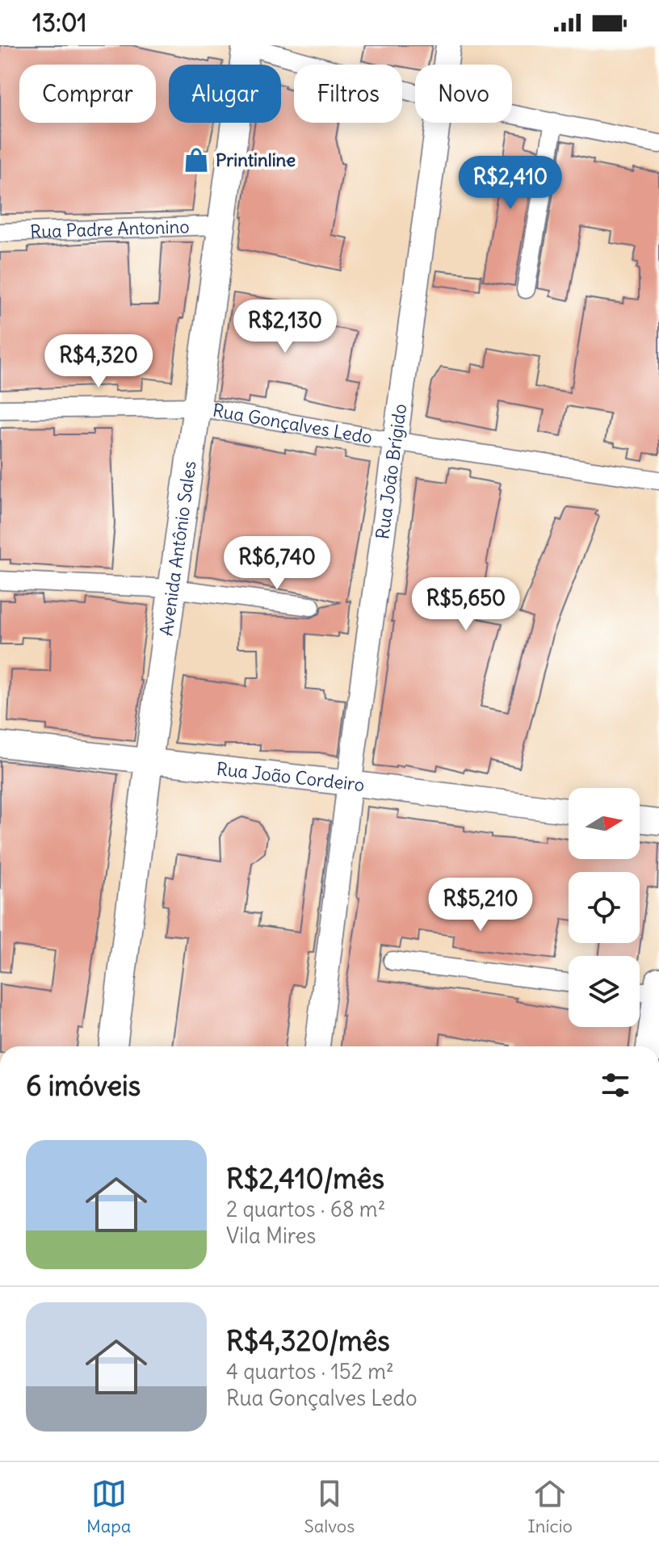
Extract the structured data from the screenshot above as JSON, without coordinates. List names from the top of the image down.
{
  "streets": {
    "main road": ["Avenida Antônio Sales"],
    "street": [
      "Rua Padre Antonino",
      "Rua Gonçalves Ledo",
      "Rua João Brígido",
      "Rua João Cordeiro"
    ]
  },
  "crossings": [
    ["Rua Padre Antonino", "Avenida Antônio Sales"],
    ["Rua Gonçalves Ledo", "Rua João Brígido"],
    ["Rua Gonçalves Ledo", "Avenida Antônio Sales"],
    ["Rua João Brígido", "Rua João Cordeiro"],
    ["Avenida Antônio Sales", "Rua João Cordeiro"]
  ],
  "places": {
    "shop": ["Printinline"]
  },
  "north": "right",
  "page": {
    "status": "13:01",
    "chip": [
      "Comprar",
      "Alugar",
      "Filtros",
      "Novo"
    ],
    "price": [
      "R$2,410",
      "R$2,130",
      "R$4,320",
      "R$6,740",
      "R$5,650",
      "R$5,210"
    ],
    "heading": "6 imóveis",
    "list": [
      {
        "name": "R$2,410/mês",
        "note": "2 quartos · 68 m² · Vila Mires"
      },
      {
        "name": "R$4,320/mês",
        "note": "4 quartos · 152 m² · Rua Gonçalves Ledo"
      }
    ],
    "tabs": ["Mapa", "Salvos", "Início"]
  }
}
